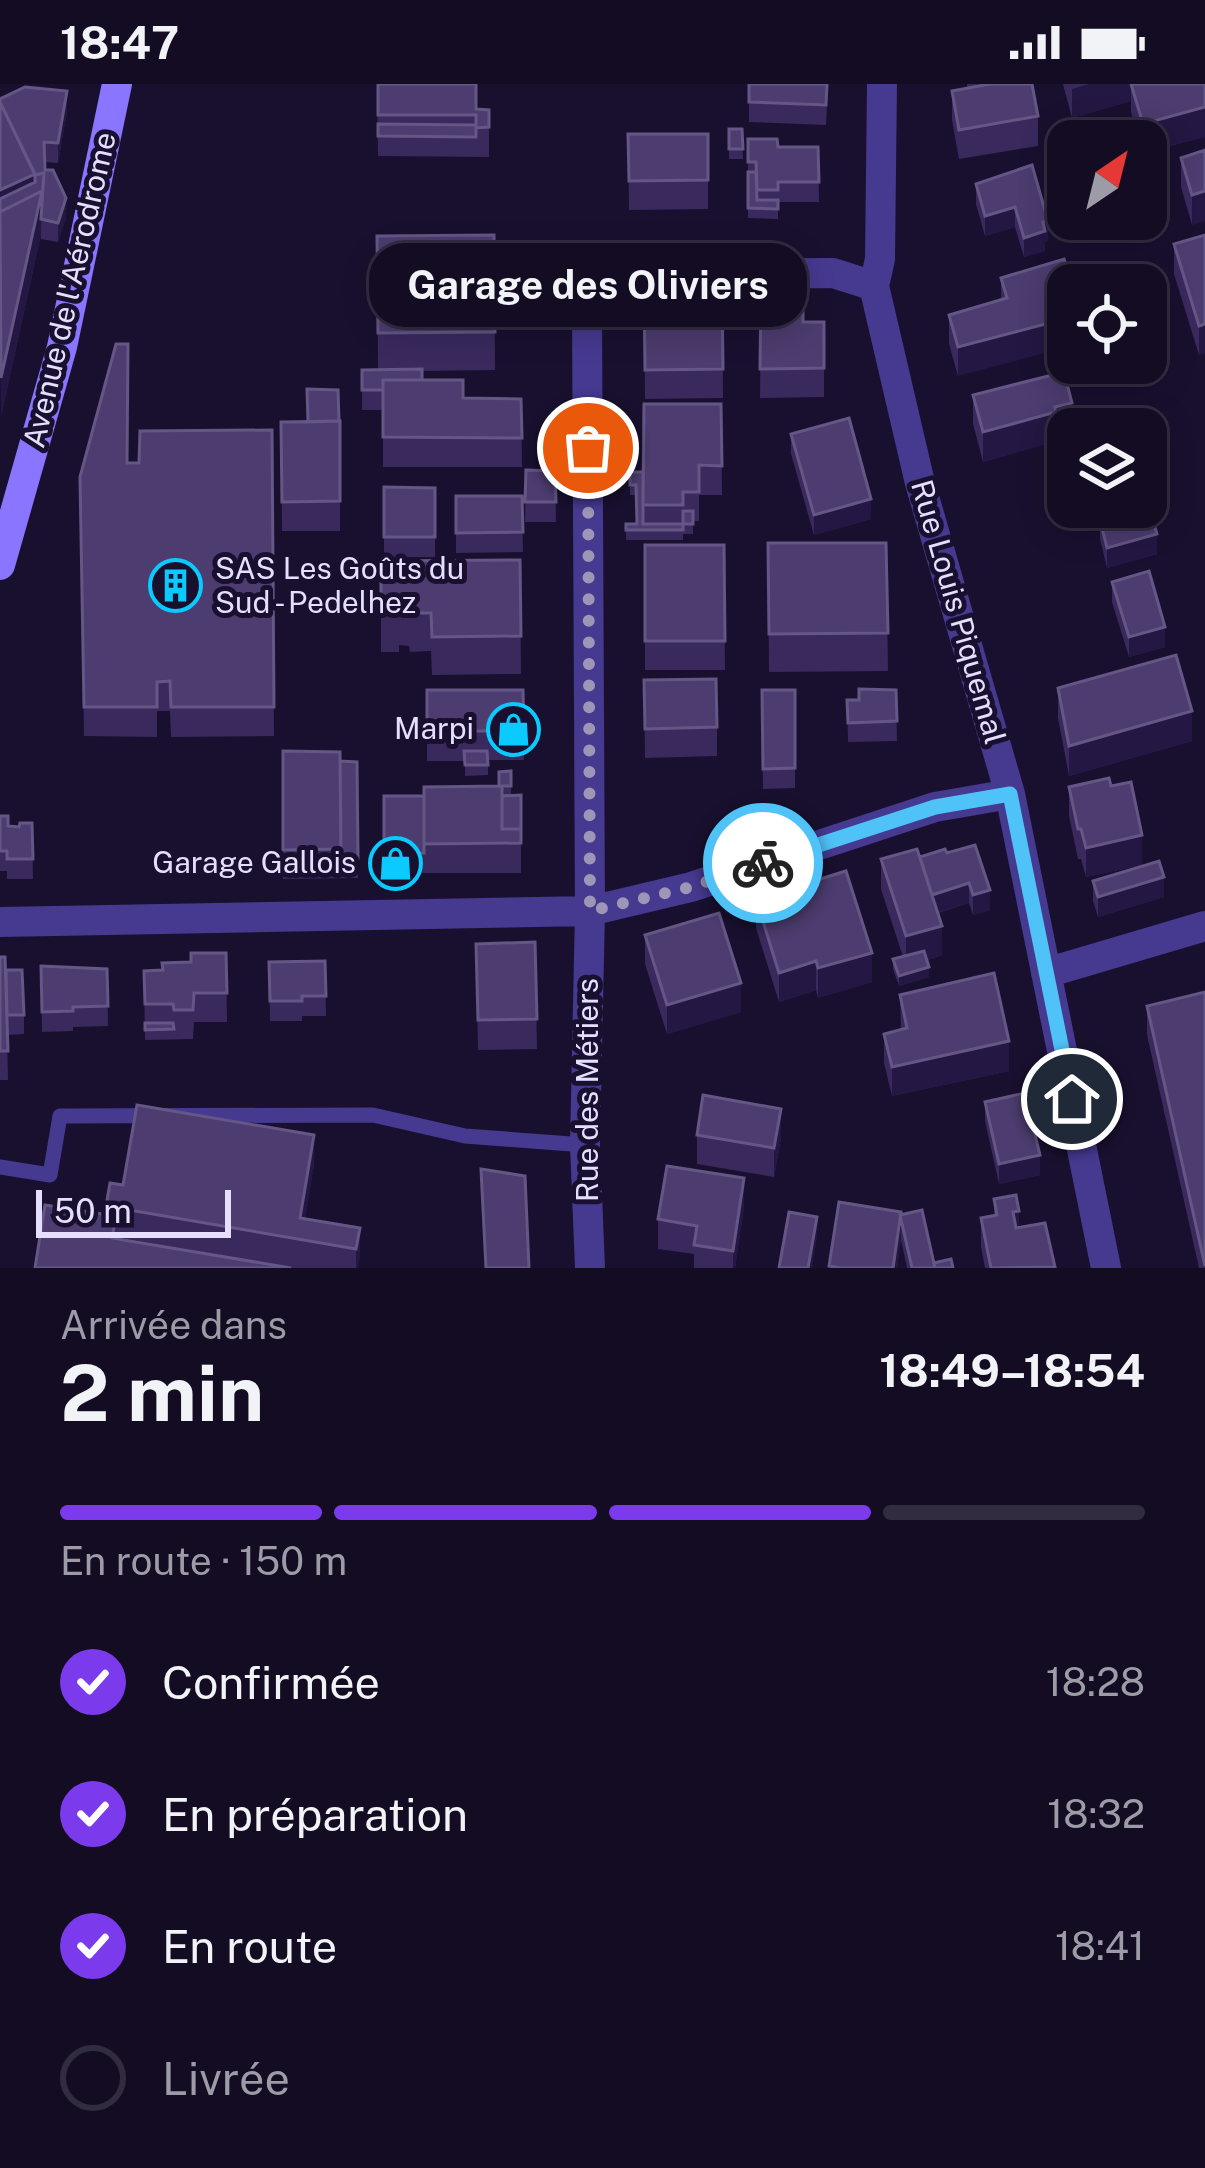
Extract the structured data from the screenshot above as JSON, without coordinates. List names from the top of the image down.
{
  "streets": {
    "main road": ["Avenue de l'Aérodrome"],
    "street": ["Rue Louis Piquemal", "Rue des Métiers"]
  },
  "places": {
    "other": ["Garage des Oliviers"],
    "building": ["SAS Les Goûts du Sud - Pedelhez"],
    "shop": ["Marpi", "Garage Gallois"]
  },
  "scale_bar": "50 m",
  "north": "top right",
  "page": {
    "status": "18:47",
    "bubble": "Garage des Oliviers",
    "scale": "50 m",
    "heading": ["2 min", "Arrivée dans", "18:49–18:54"],
    "bar": "En route · 150 m",
    "list": [
      ["Confirmée", "18:28"],
      ["En préparation", "18:32"],
      ["En route", "18:41"],
      "Livrée"
    ]
  }
}
